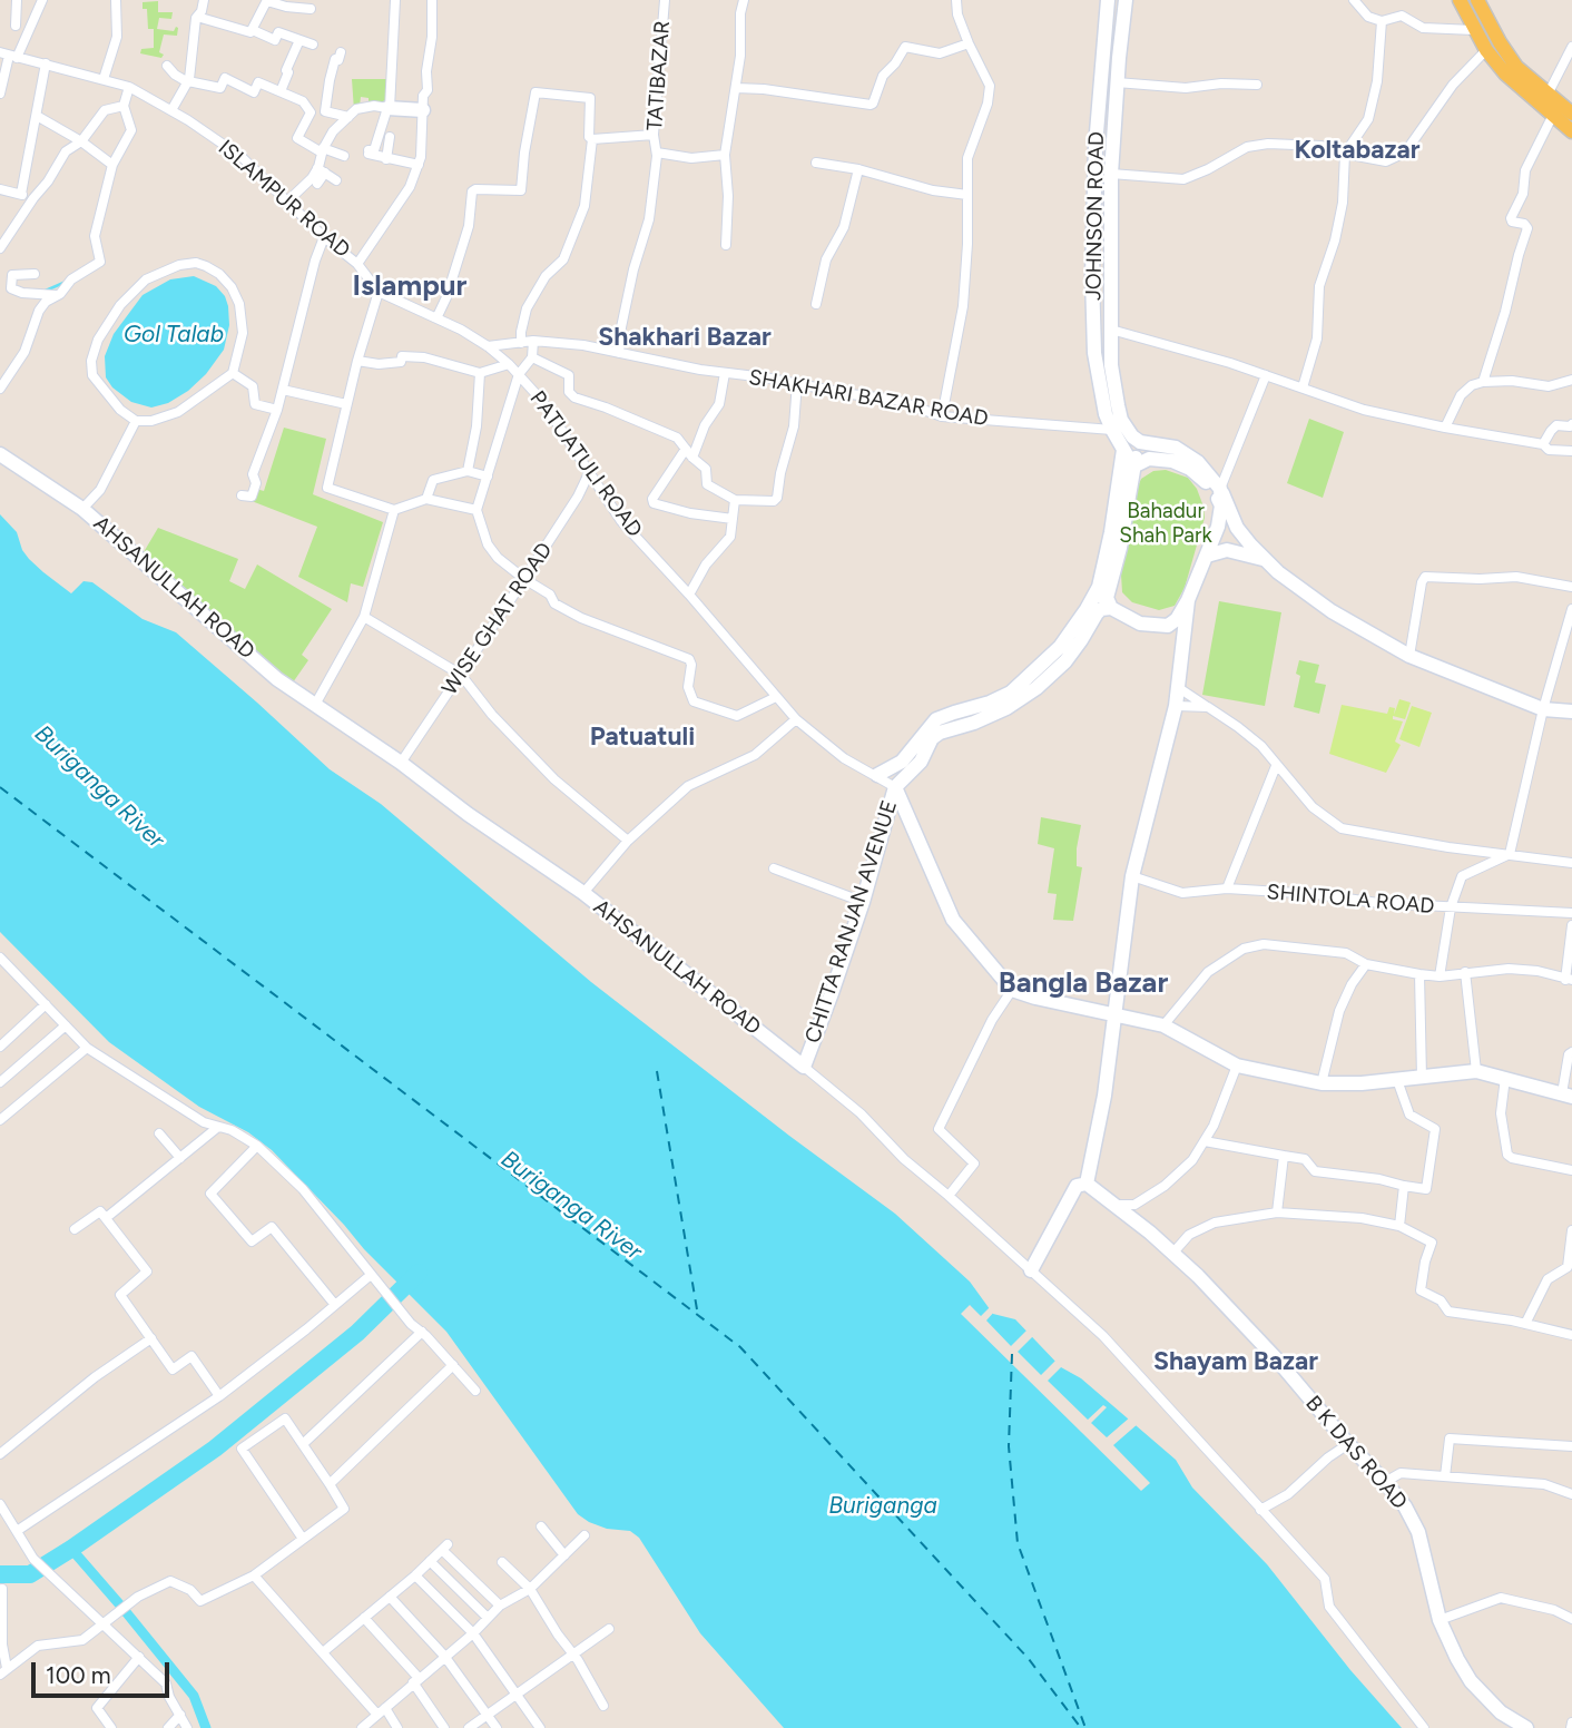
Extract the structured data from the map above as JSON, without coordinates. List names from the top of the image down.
{
  "streets": {
    "street": [
      "TATIBAZAR",
      "ISLAMPUR ROAD",
      "JOHNSON ROAD",
      "SHAKHARI BAZAR ROAD",
      "PATUATULI ROAD",
      "AHSANULLAH ROAD",
      "WISE GHAT ROAD",
      "SHINTOLA ROAD",
      "CHITTA RANJAN AVENUE",
      "B K DAS ROAD"
    ]
  },
  "crossings": [
    ["TATIBAZAR", "SHAKHARI BAZAR ROAD"],
    ["ISLAMPUR ROAD", "PATUATULI ROAD"],
    ["JOHNSON ROAD", "SHAKHARI BAZAR ROAD"],
    ["SHAKHARI BAZAR ROAD", "PATUATULI ROAD"],
    ["PATUATULI ROAD", "WISE GHAT ROAD"],
    ["PATUATULI ROAD", "CHITTA RANJAN AVENUE"],
    ["AHSANULLAH ROAD", "WISE GHAT ROAD"],
    ["AHSANULLAH ROAD", "CHITTA RANJAN AVENUE"]
  ],
  "districts": [
    "Koltabazar",
    "Islampur",
    "Shakhari Bazar",
    "Patuatuli",
    "Bangla Bazar",
    "Shayam Bazar"
  ],
  "water": ["Gol Talab", "Buriganga River", "Buriganga"],
  "parks": ["Bahadur Shah Park"],
  "scale_bar": "100 m"
}
